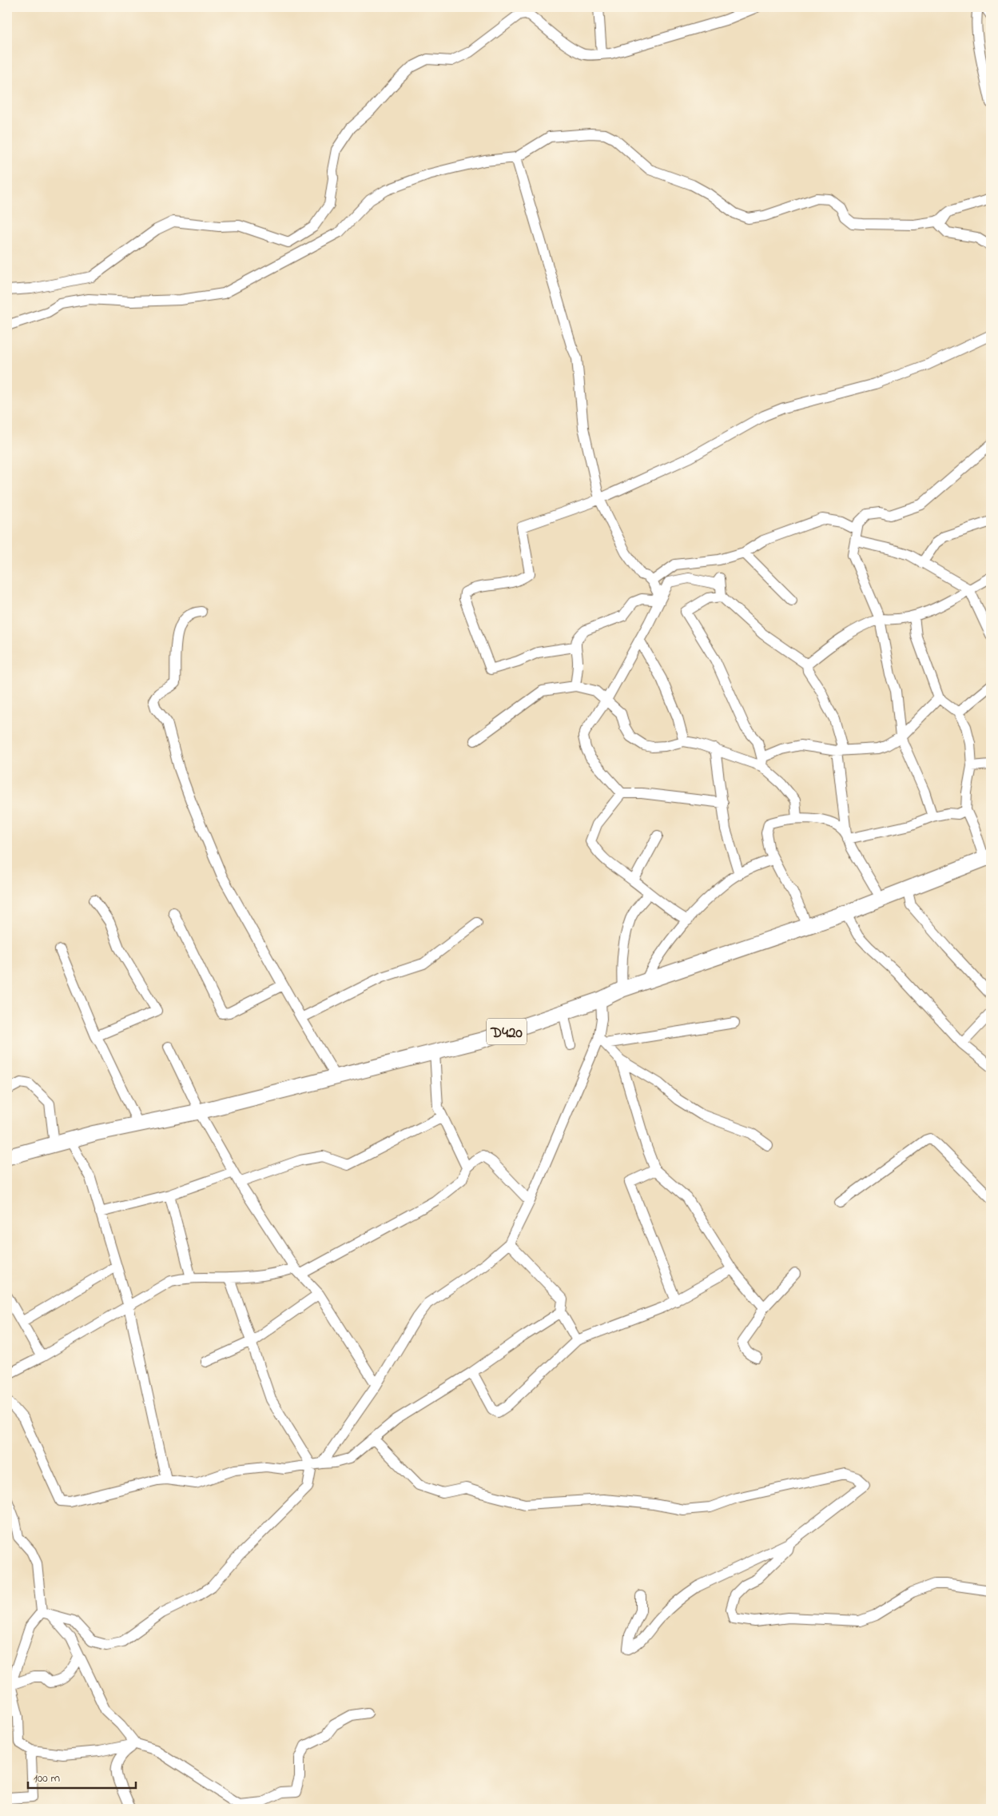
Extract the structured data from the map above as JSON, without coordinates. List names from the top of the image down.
{
  "streets": {
    "highway": ["D420"]
  },
  "scale_bar": "100 m"
}
